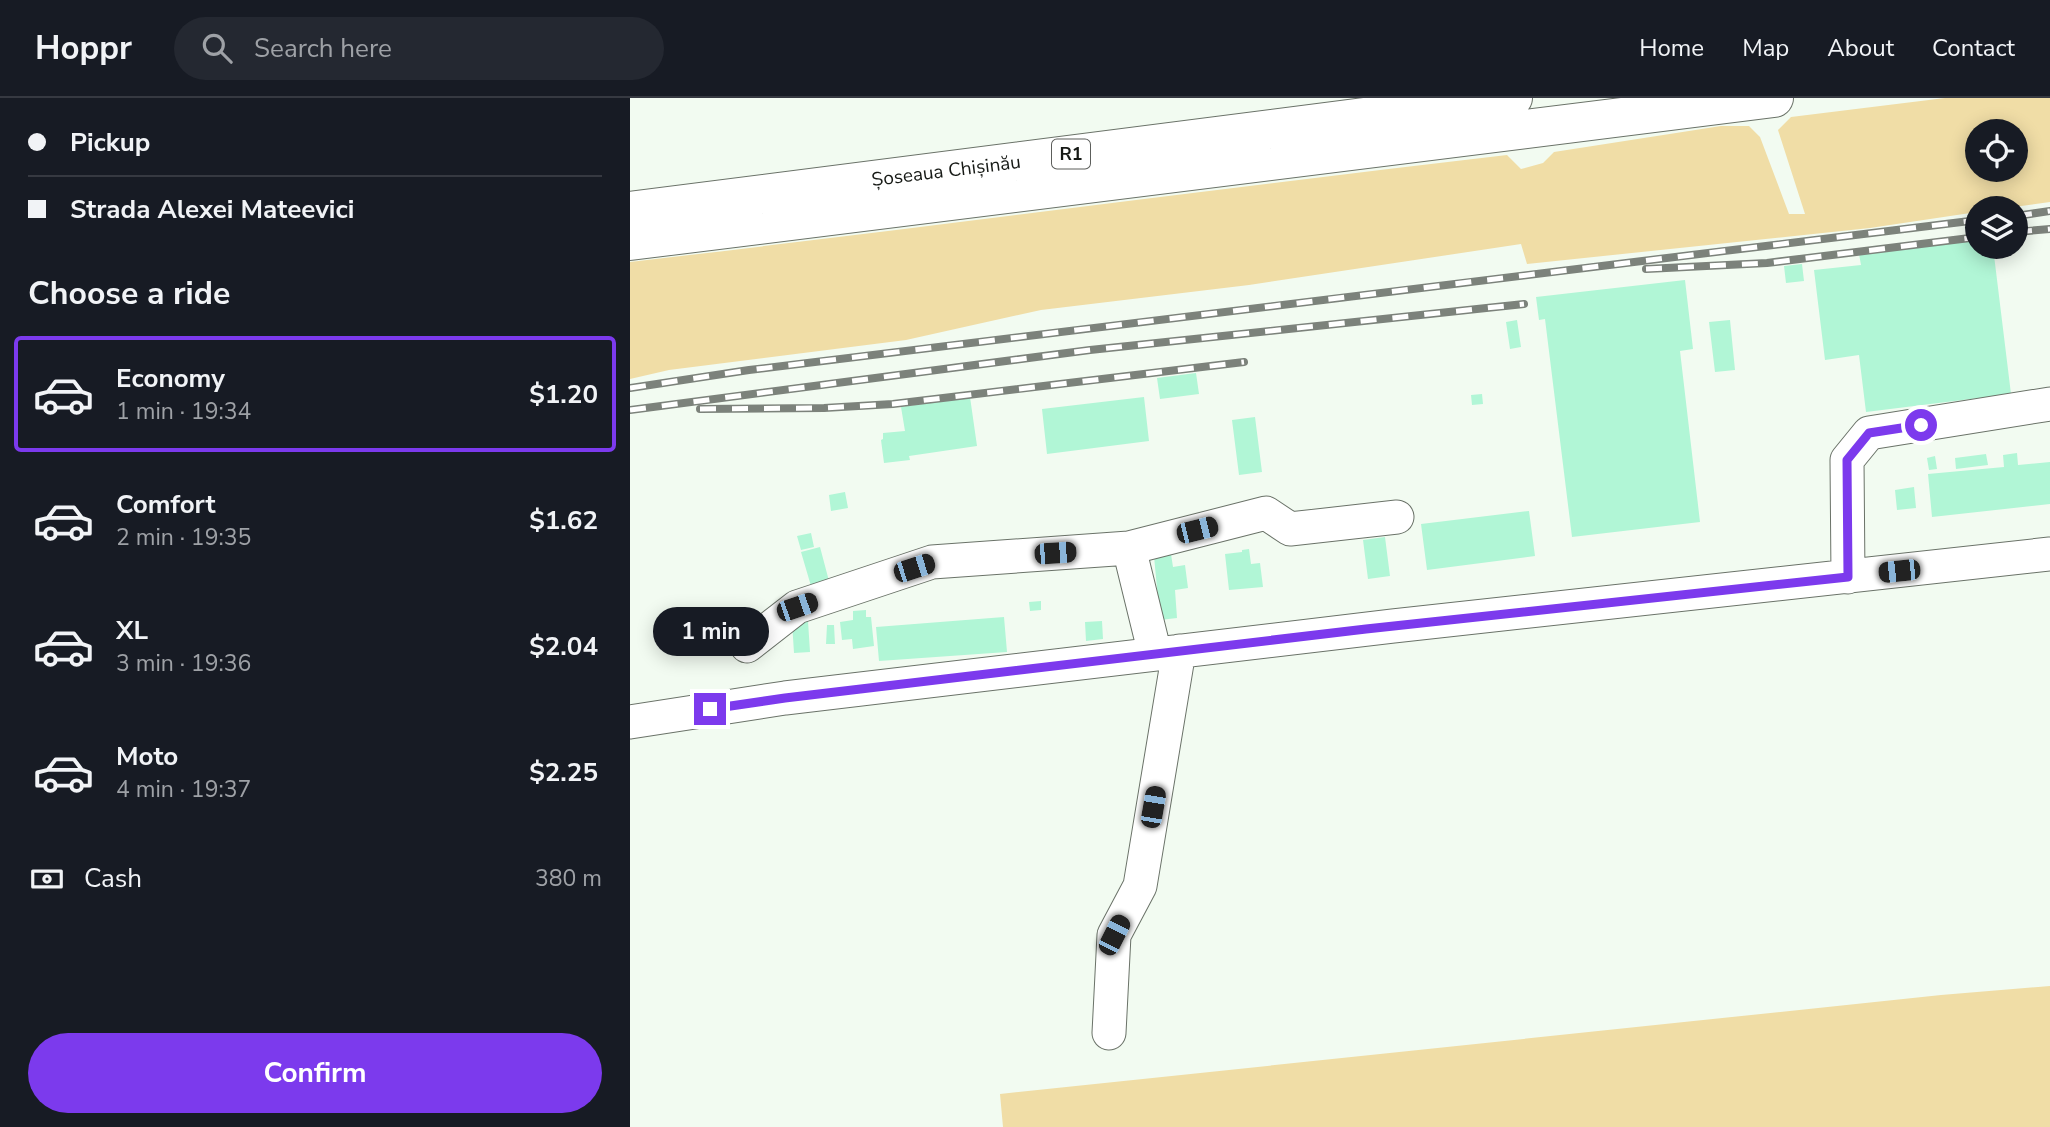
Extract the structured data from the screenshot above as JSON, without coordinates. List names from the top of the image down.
{
  "streets": {
    "highway": ["R1", "Șoseaua Chișinău"]
  },
  "page": {
    "header": "Hoppr",
    "search": "Search here",
    "nav": [
      "Home",
      "Map",
      "About",
      "Contact"
    ],
    "banner": ["Pickup", "Strada Alexei Mateevici"],
    "heading": "Choose a ride",
    "list": [
      {
        "name": "Economy",
        "note": "1 min · 19:34",
        "value": "$1.20"
      },
      {
        "name": "Comfort",
        "note": "2 min · 19:35",
        "value": "$1.62"
      },
      {
        "name": "XL",
        "note": "3 min · 19:36",
        "value": "$2.04"
      },
      {
        "name": "Moto",
        "note": "4 min · 19:37",
        "value": "$2.25"
      }
    ],
    "bubble": "1 min",
    "pay": ["Cash", "380 m"],
    "buttons": "Confirm"
  }
}
